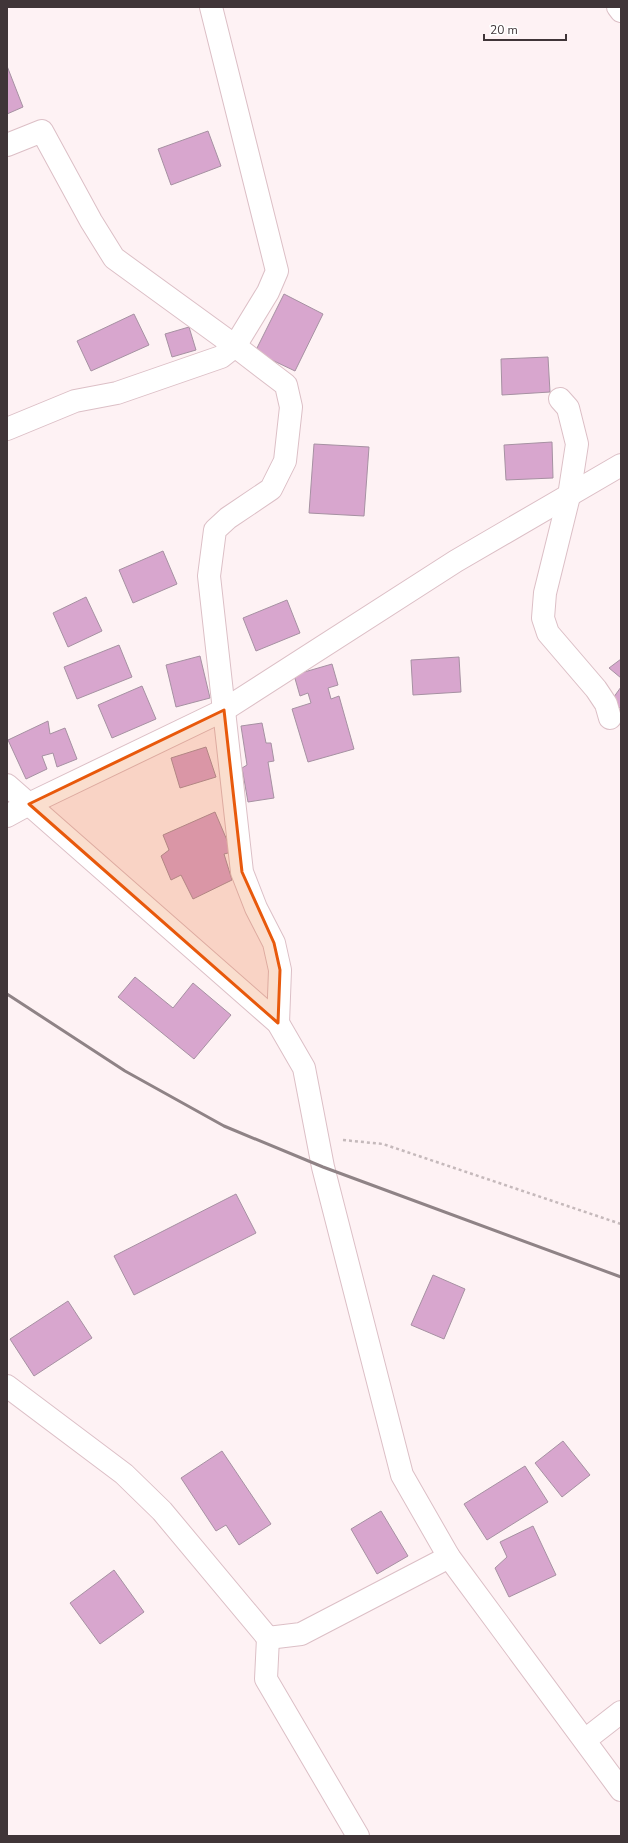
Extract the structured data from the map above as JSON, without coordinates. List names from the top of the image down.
{
  "scale_bar": "20 m"
}
